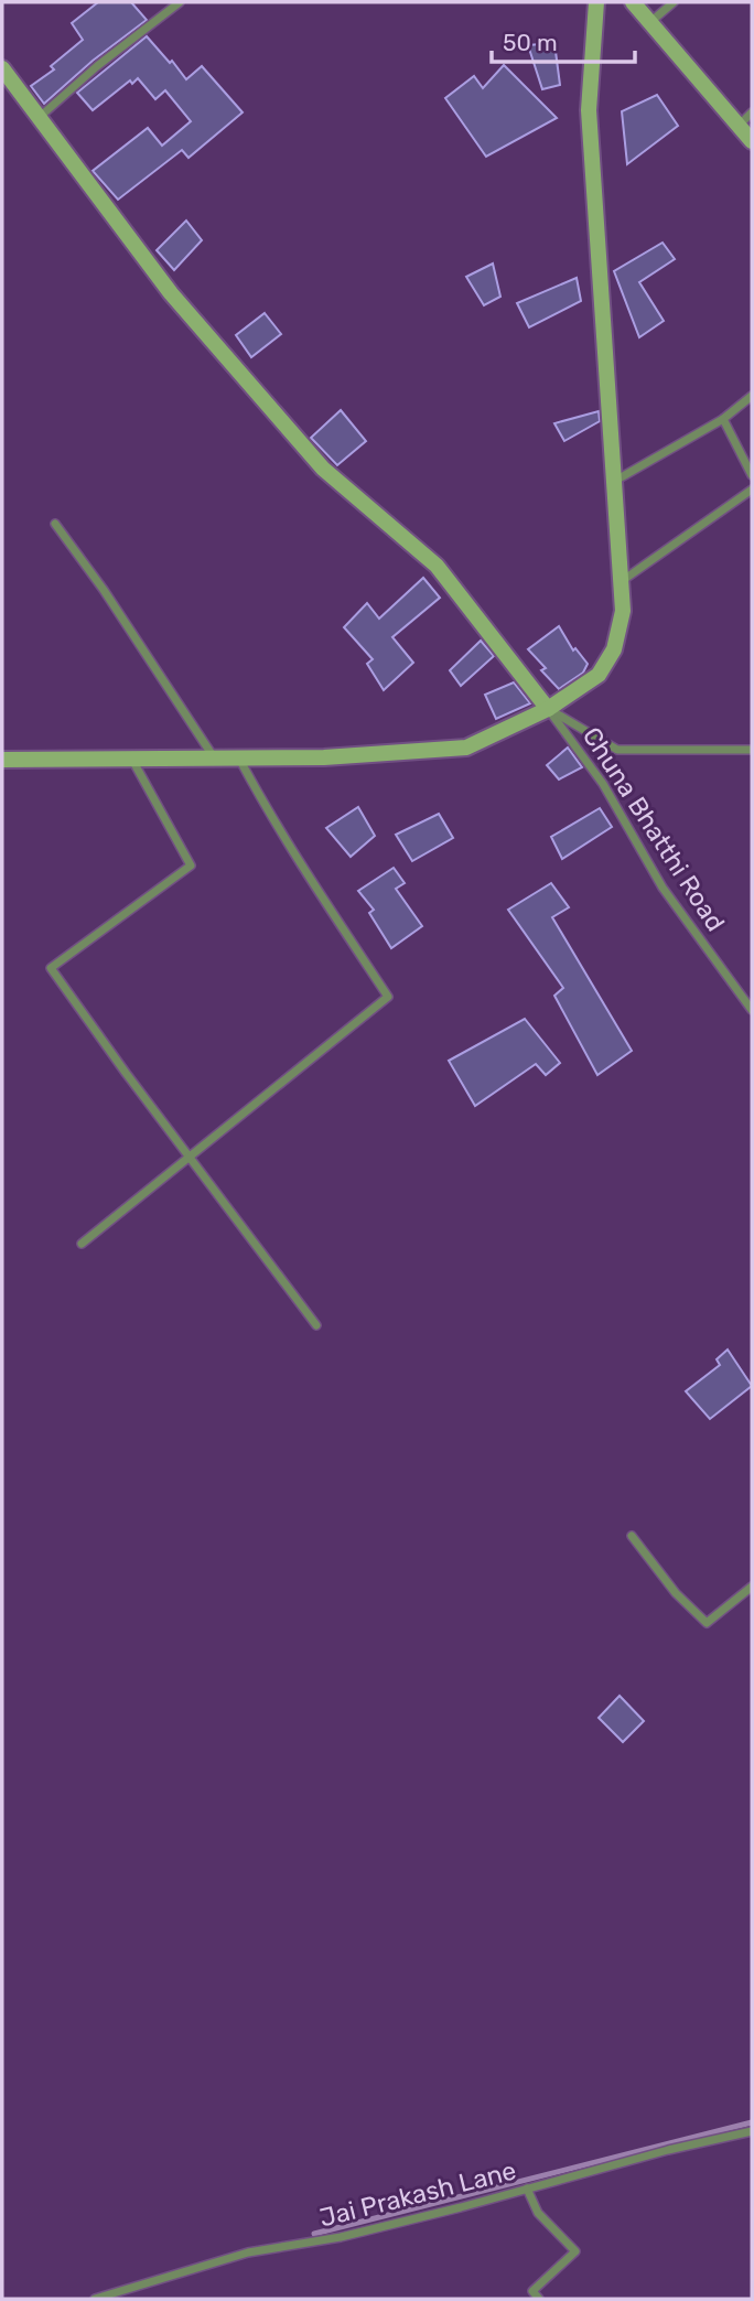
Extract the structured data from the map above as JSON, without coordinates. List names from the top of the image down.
{
  "streets": {
    "street": ["Chuna Bhatthi Road", "Jai Prakash Lane"]
  },
  "scale_bar": "50 m"
}
